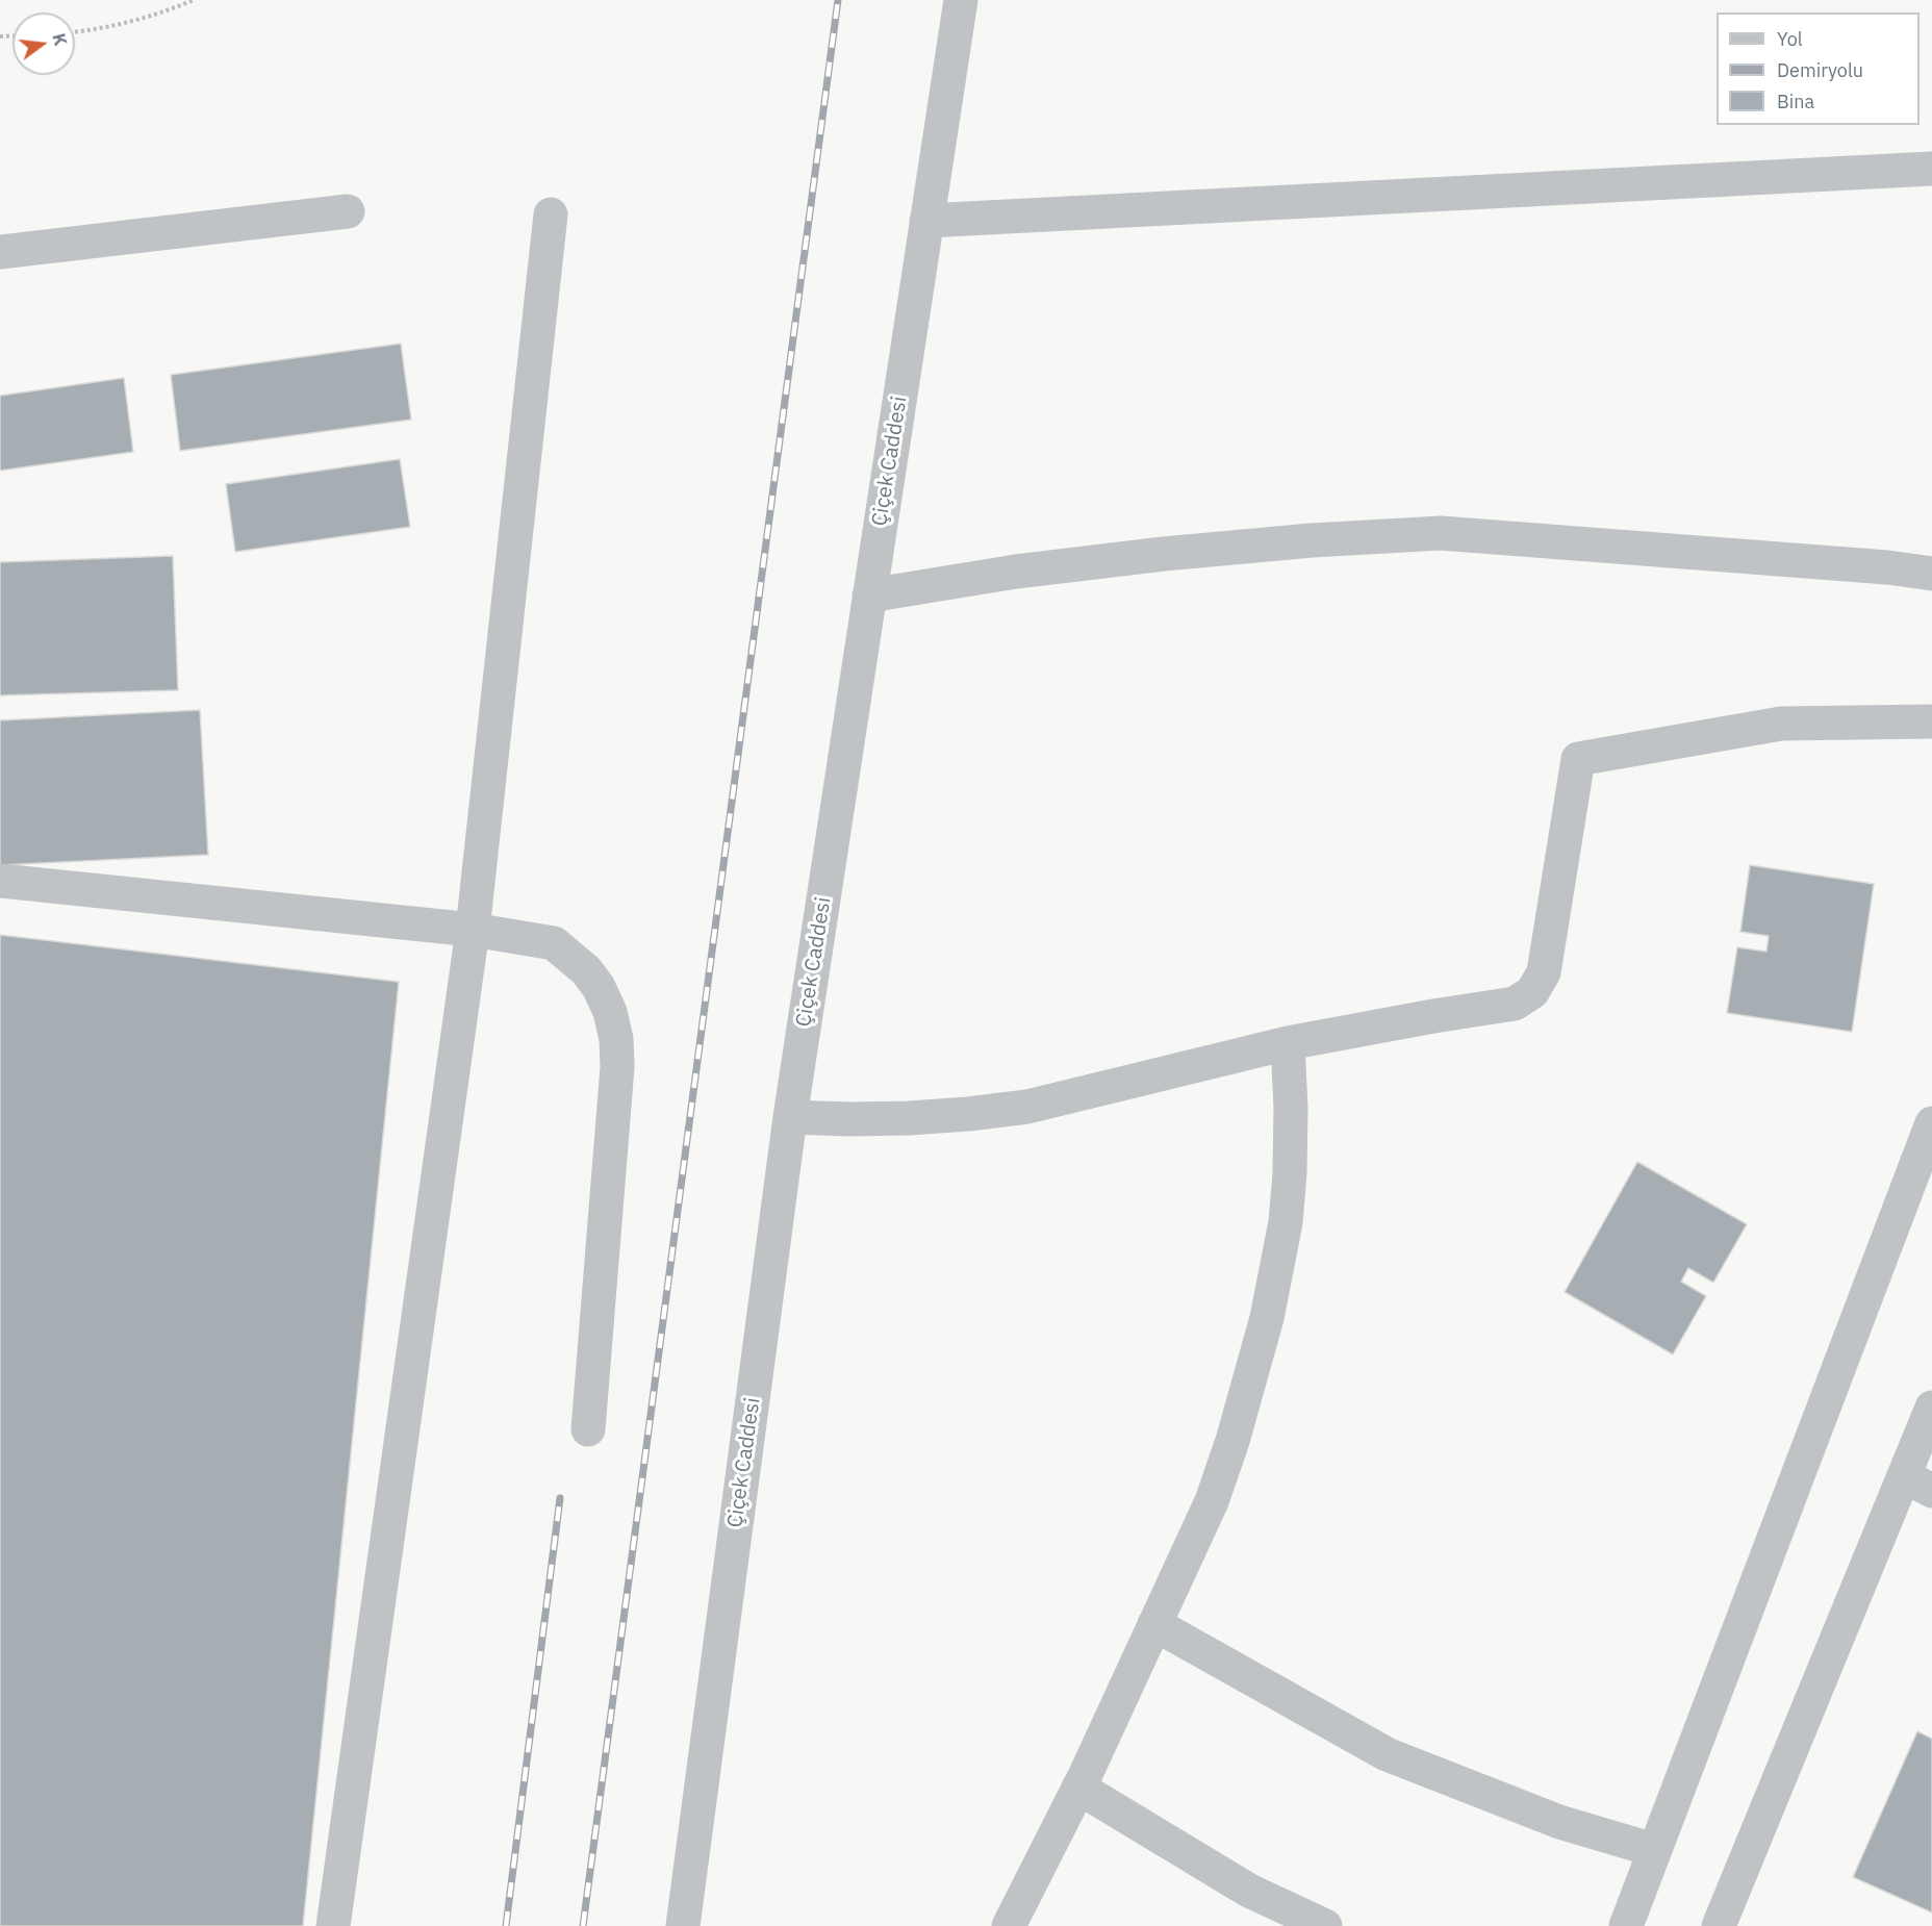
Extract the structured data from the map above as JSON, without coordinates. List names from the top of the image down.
{
  "streets": {
    "street": ["Çiçek Caddesi"]
  },
  "legend": ["Yol", "Demiryolu", "Bina"],
  "north": "right"
}
